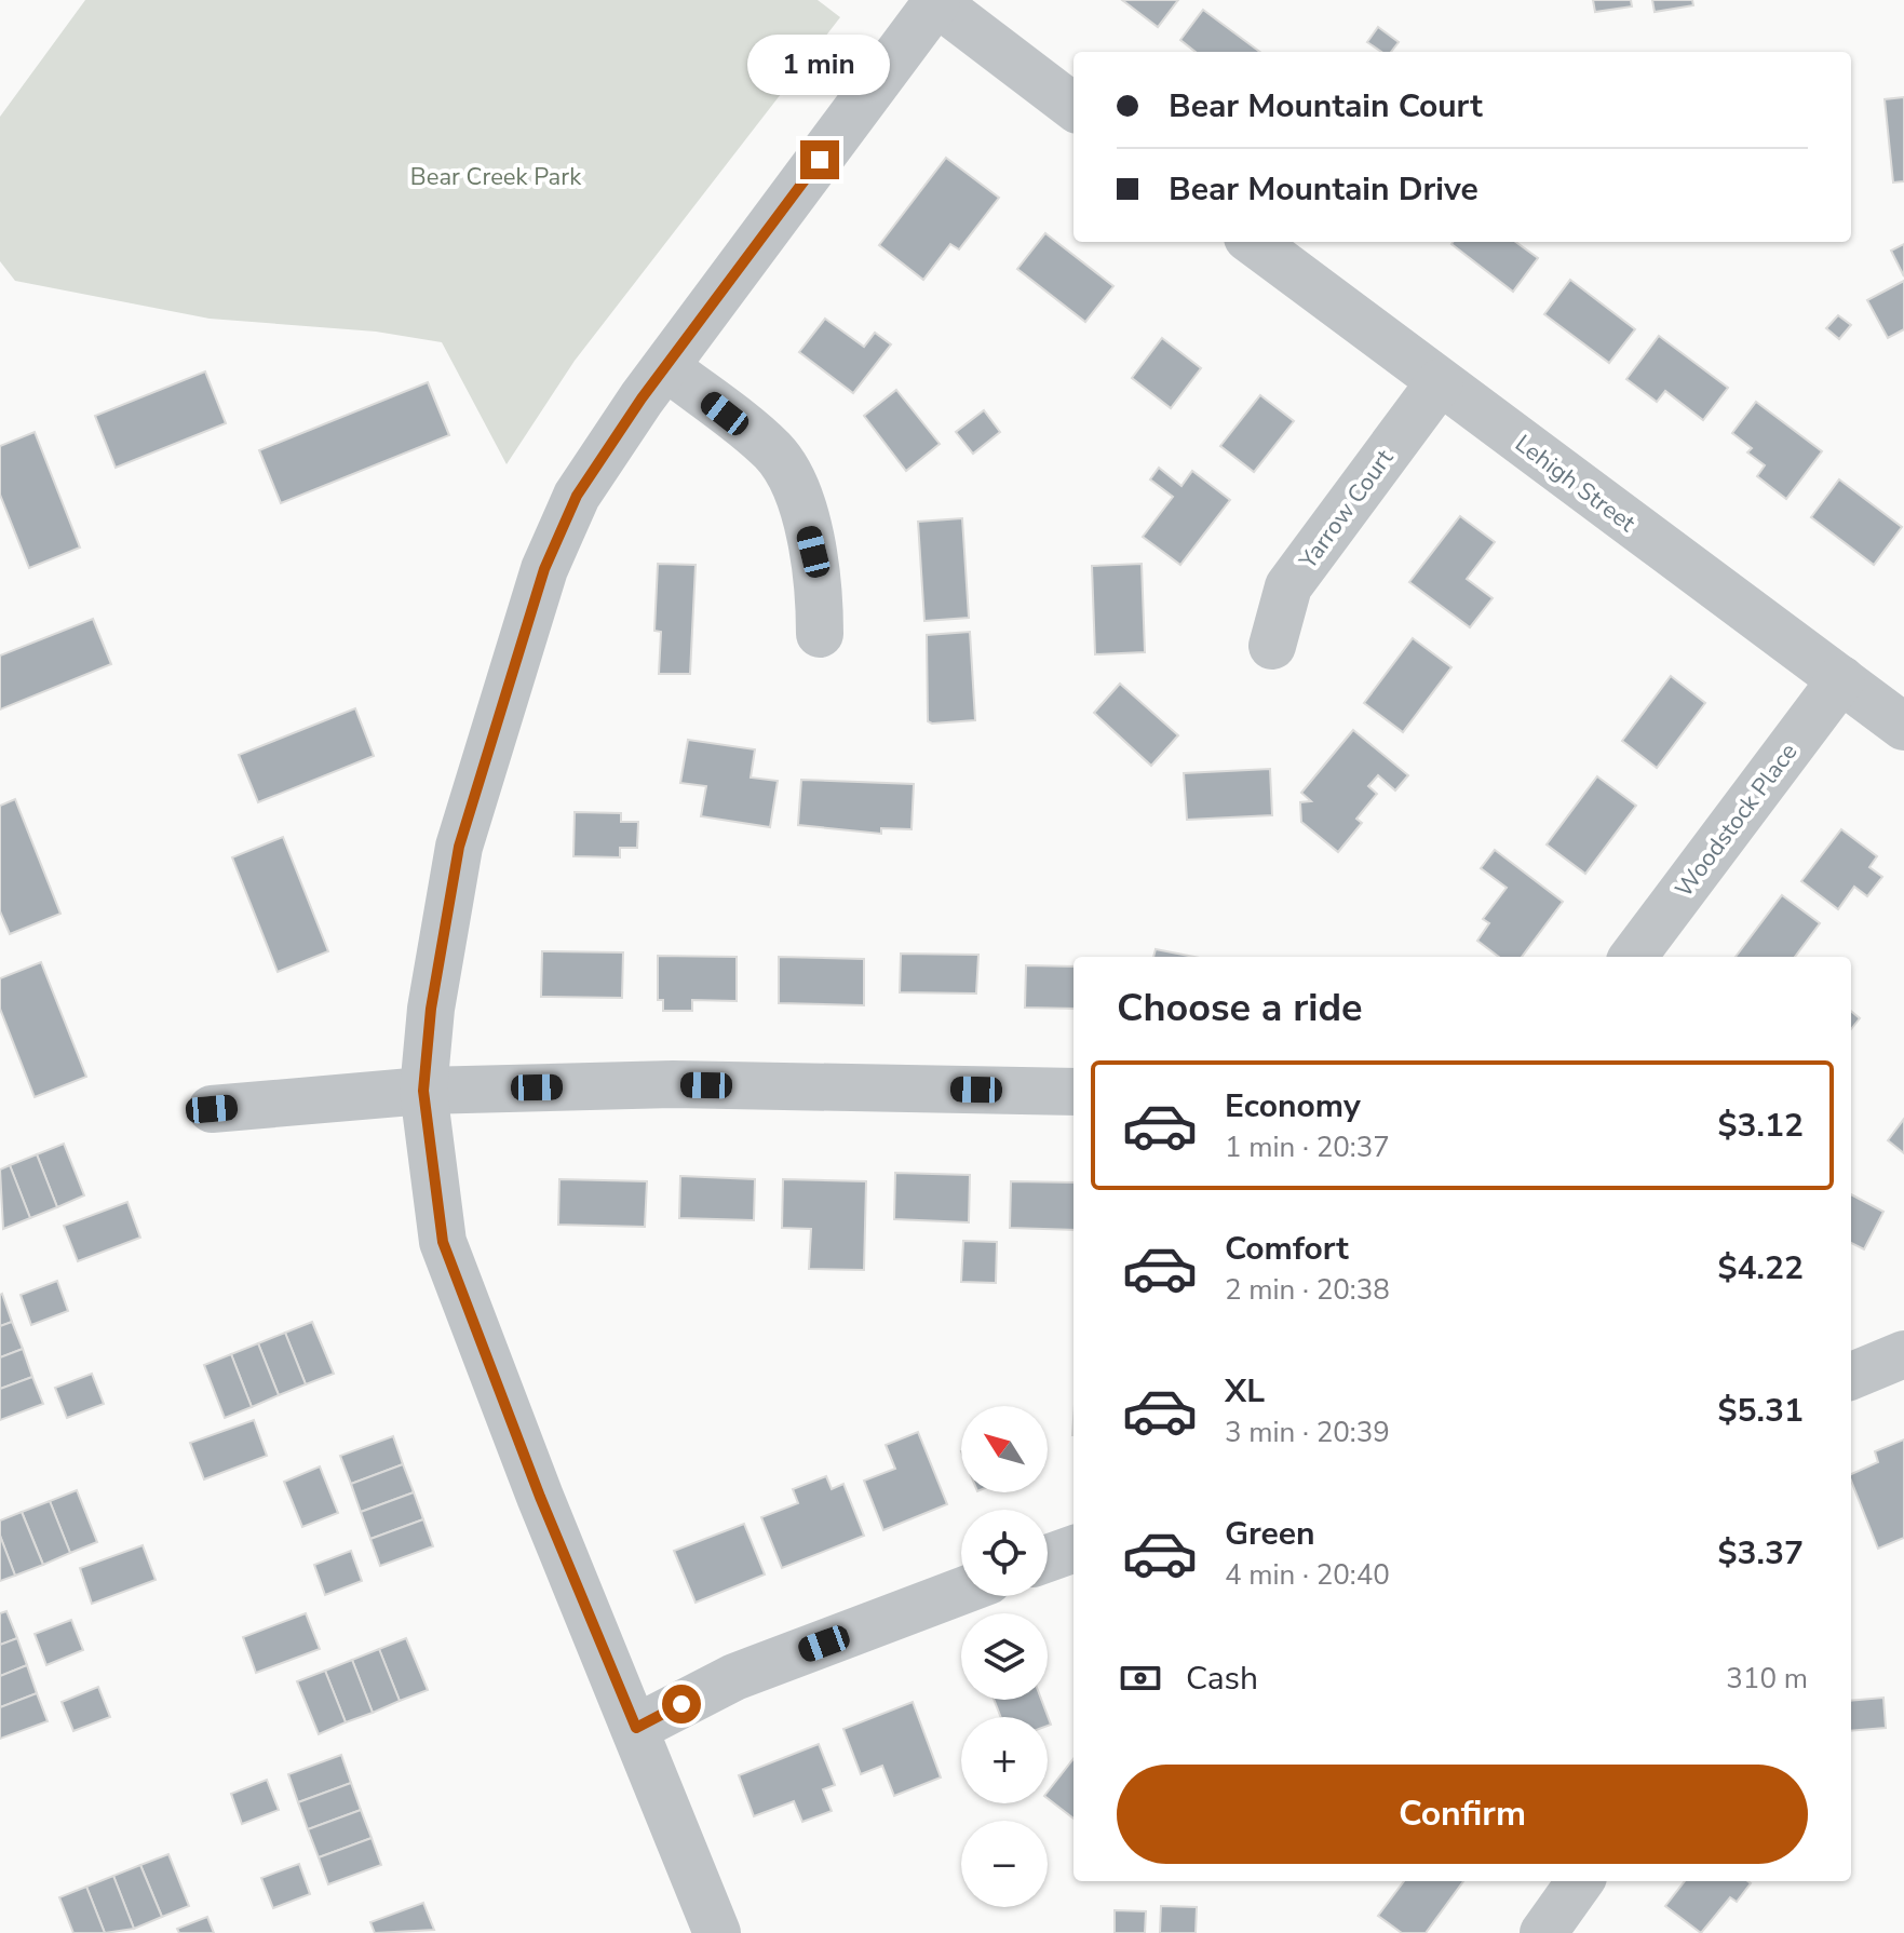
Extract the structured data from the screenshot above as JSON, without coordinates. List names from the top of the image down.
{
  "streets": {
    "street": ["Lehigh Street", "Yarrow Court", "Woodstock Place"]
  },
  "crossings": [
    ["Lehigh Street", "Yarrow Court"],
    ["Lehigh Street", "Woodstock Place"]
  ],
  "parks": ["Bear Creek Park"],
  "north": "top left",
  "page": {
    "bubble": "1 min",
    "banner": ["Bear Mountain Court", "Bear Mountain Drive"],
    "heading": "Choose a ride",
    "list": [
      {
        "name": "Economy",
        "note": "1 min · 20:37",
        "value": "$3.12"
      },
      {
        "name": "Comfort",
        "note": "2 min · 20:38",
        "value": "$4.22"
      },
      {
        "name": "XL",
        "note": "3 min · 20:39",
        "value": "$5.31"
      },
      {
        "name": "Green",
        "note": "4 min · 20:40",
        "value": "$3.37"
      }
    ],
    "map_buttons": ["+", "−"],
    "pay": ["Cash", "310 m"],
    "buttons": "Confirm"
  }
}
